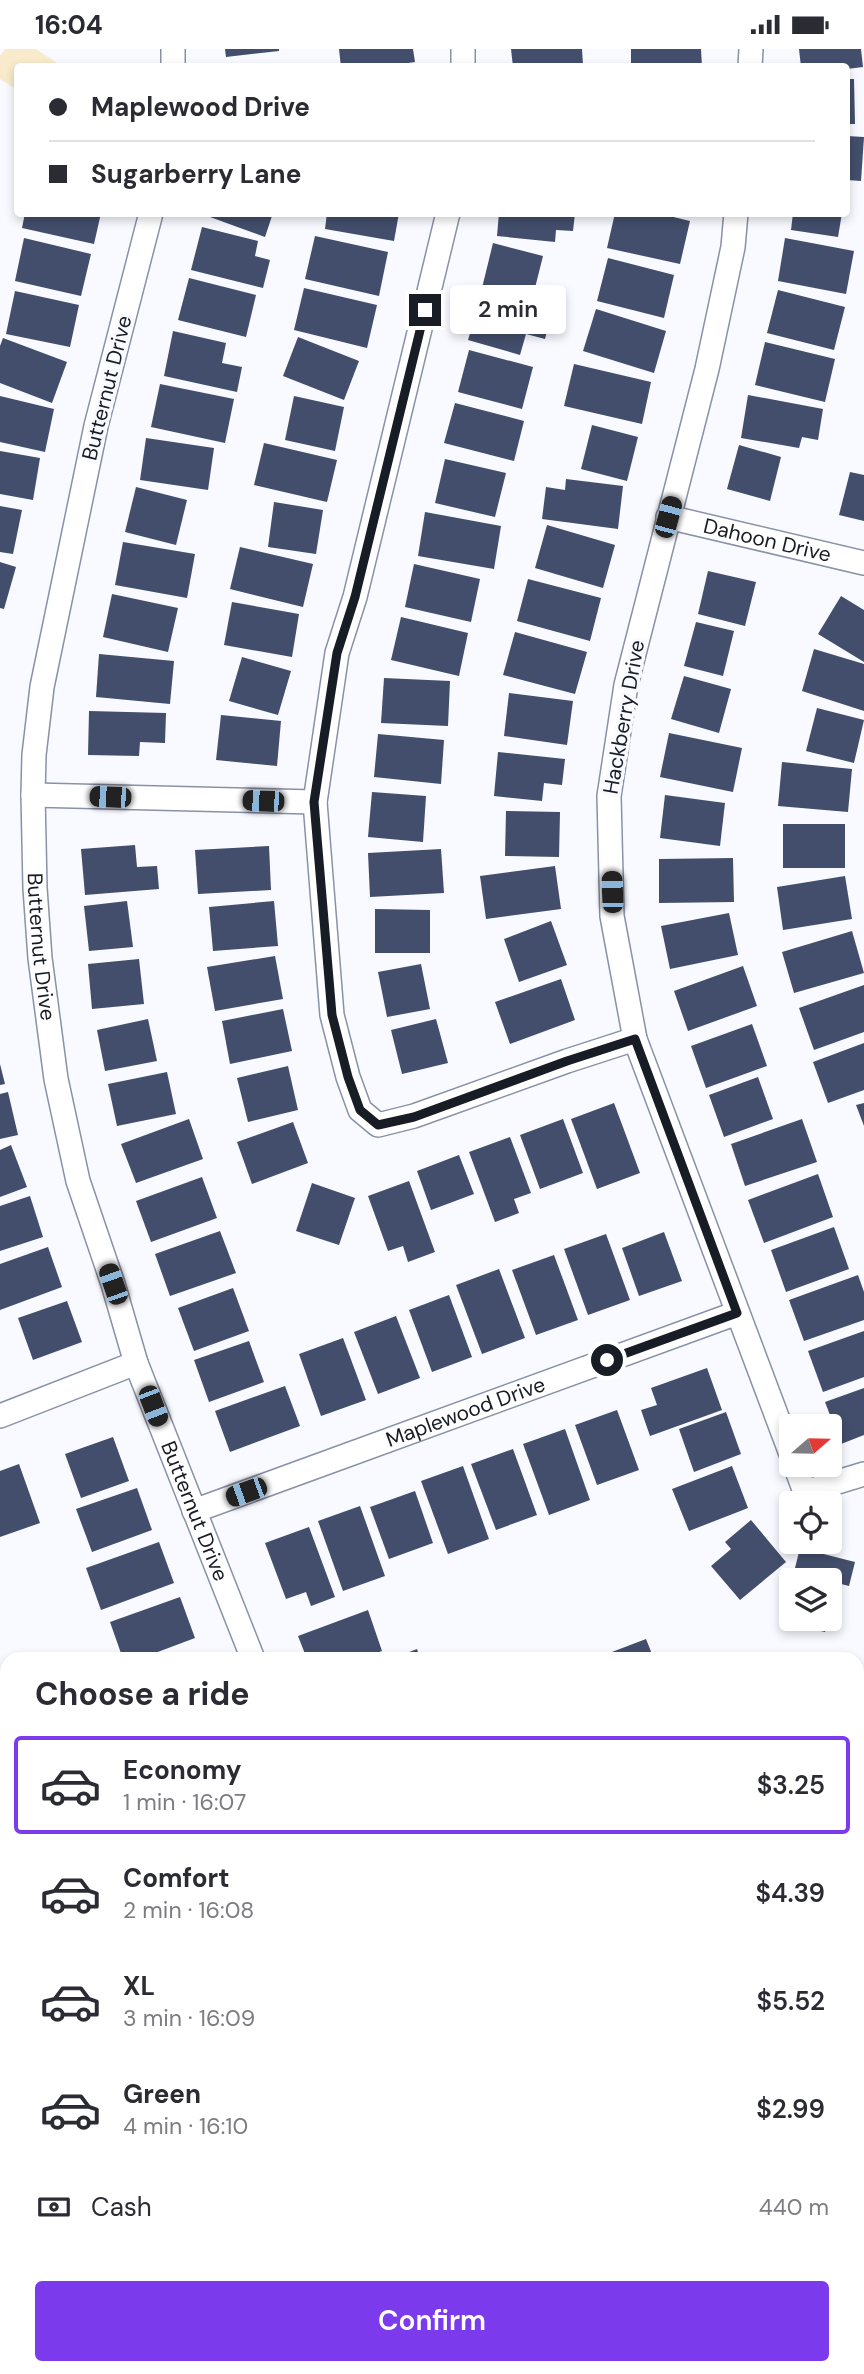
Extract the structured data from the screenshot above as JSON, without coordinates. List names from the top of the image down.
{
  "streets": {
    "street": [
      "Butternut Drive",
      "Dahoon Drive",
      "Hackberry Drive",
      "Maplewood Drive"
    ]
  },
  "crossings": [
    ["Butternut Drive", "Maplewood Drive"],
    ["Dahoon Drive", "Hackberry Drive"],
    ["Hackberry Drive", "Maplewood Drive"]
  ],
  "north": "right",
  "page": {
    "status": "16:04",
    "banner": ["Maplewood Drive", "Sugarberry Lane"],
    "bubble": "2 min",
    "heading": "Choose a ride",
    "list": [
      {
        "name": "Economy",
        "note": "1 min · 16:07",
        "value": "$3.25"
      },
      {
        "name": "Comfort",
        "note": "2 min · 16:08",
        "value": "$4.39"
      },
      {
        "name": "XL",
        "note": "3 min · 16:09",
        "value": "$5.52"
      },
      {
        "name": "Green",
        "note": "4 min · 16:10",
        "value": "$2.99"
      }
    ],
    "pay": ["Cash", "440 m"],
    "buttons": "Confirm"
  }
}
